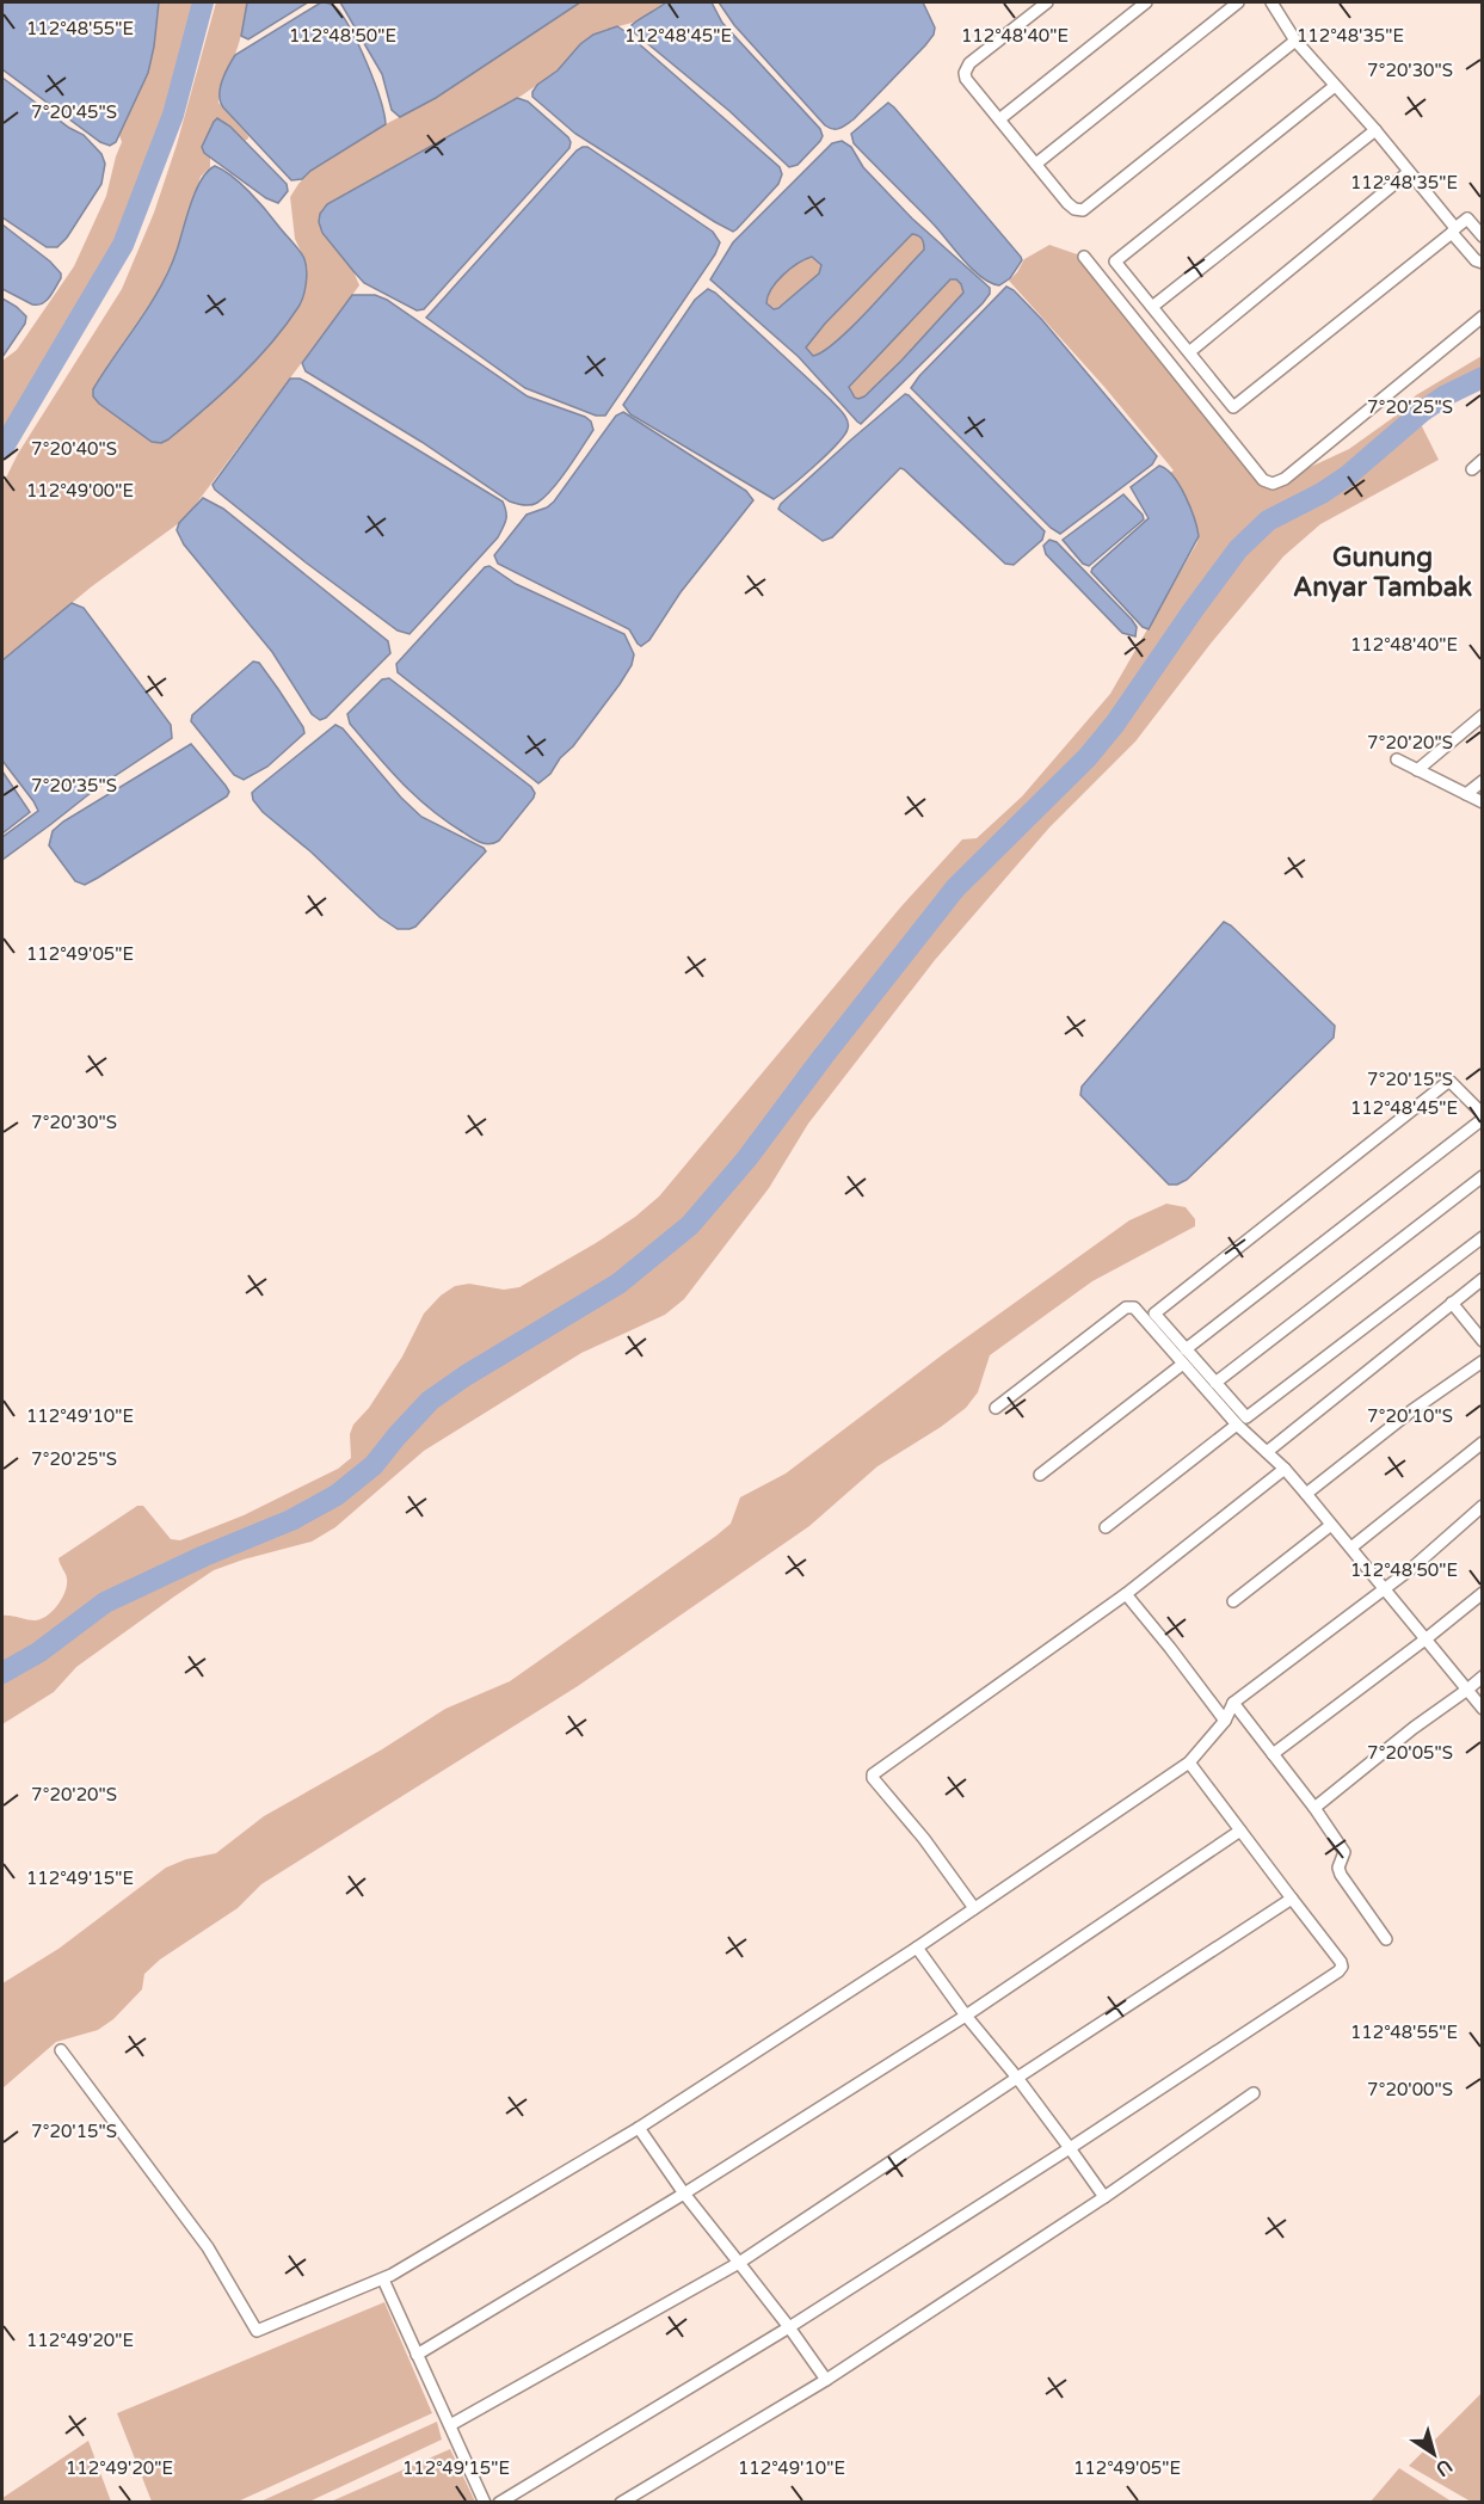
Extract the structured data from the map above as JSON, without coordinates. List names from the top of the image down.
{
  "districts": ["Gunung Anyar Tambak"],
  "north": "bottom right",
  "coordinates": [
    "112°48'55\"E",
    "112°48'50\"E",
    "112°48'45\"E",
    "112°48'40\"E",
    "112°48'35\"E",
    "7°20'30\"S",
    "7°20'45\"S",
    "7°20'25\"S",
    "7°20'40\"S",
    "112°49'00\"E",
    "7°20'20\"S",
    "7°20'35\"S",
    "112°49'05\"E",
    "7°20'15\"S",
    "112°49'10\"E",
    "7°20'10\"S",
    "7°20'05\"S",
    "112°49'15\"E",
    "7°20'00\"S",
    "112°49'20\"E"
  ]
}
